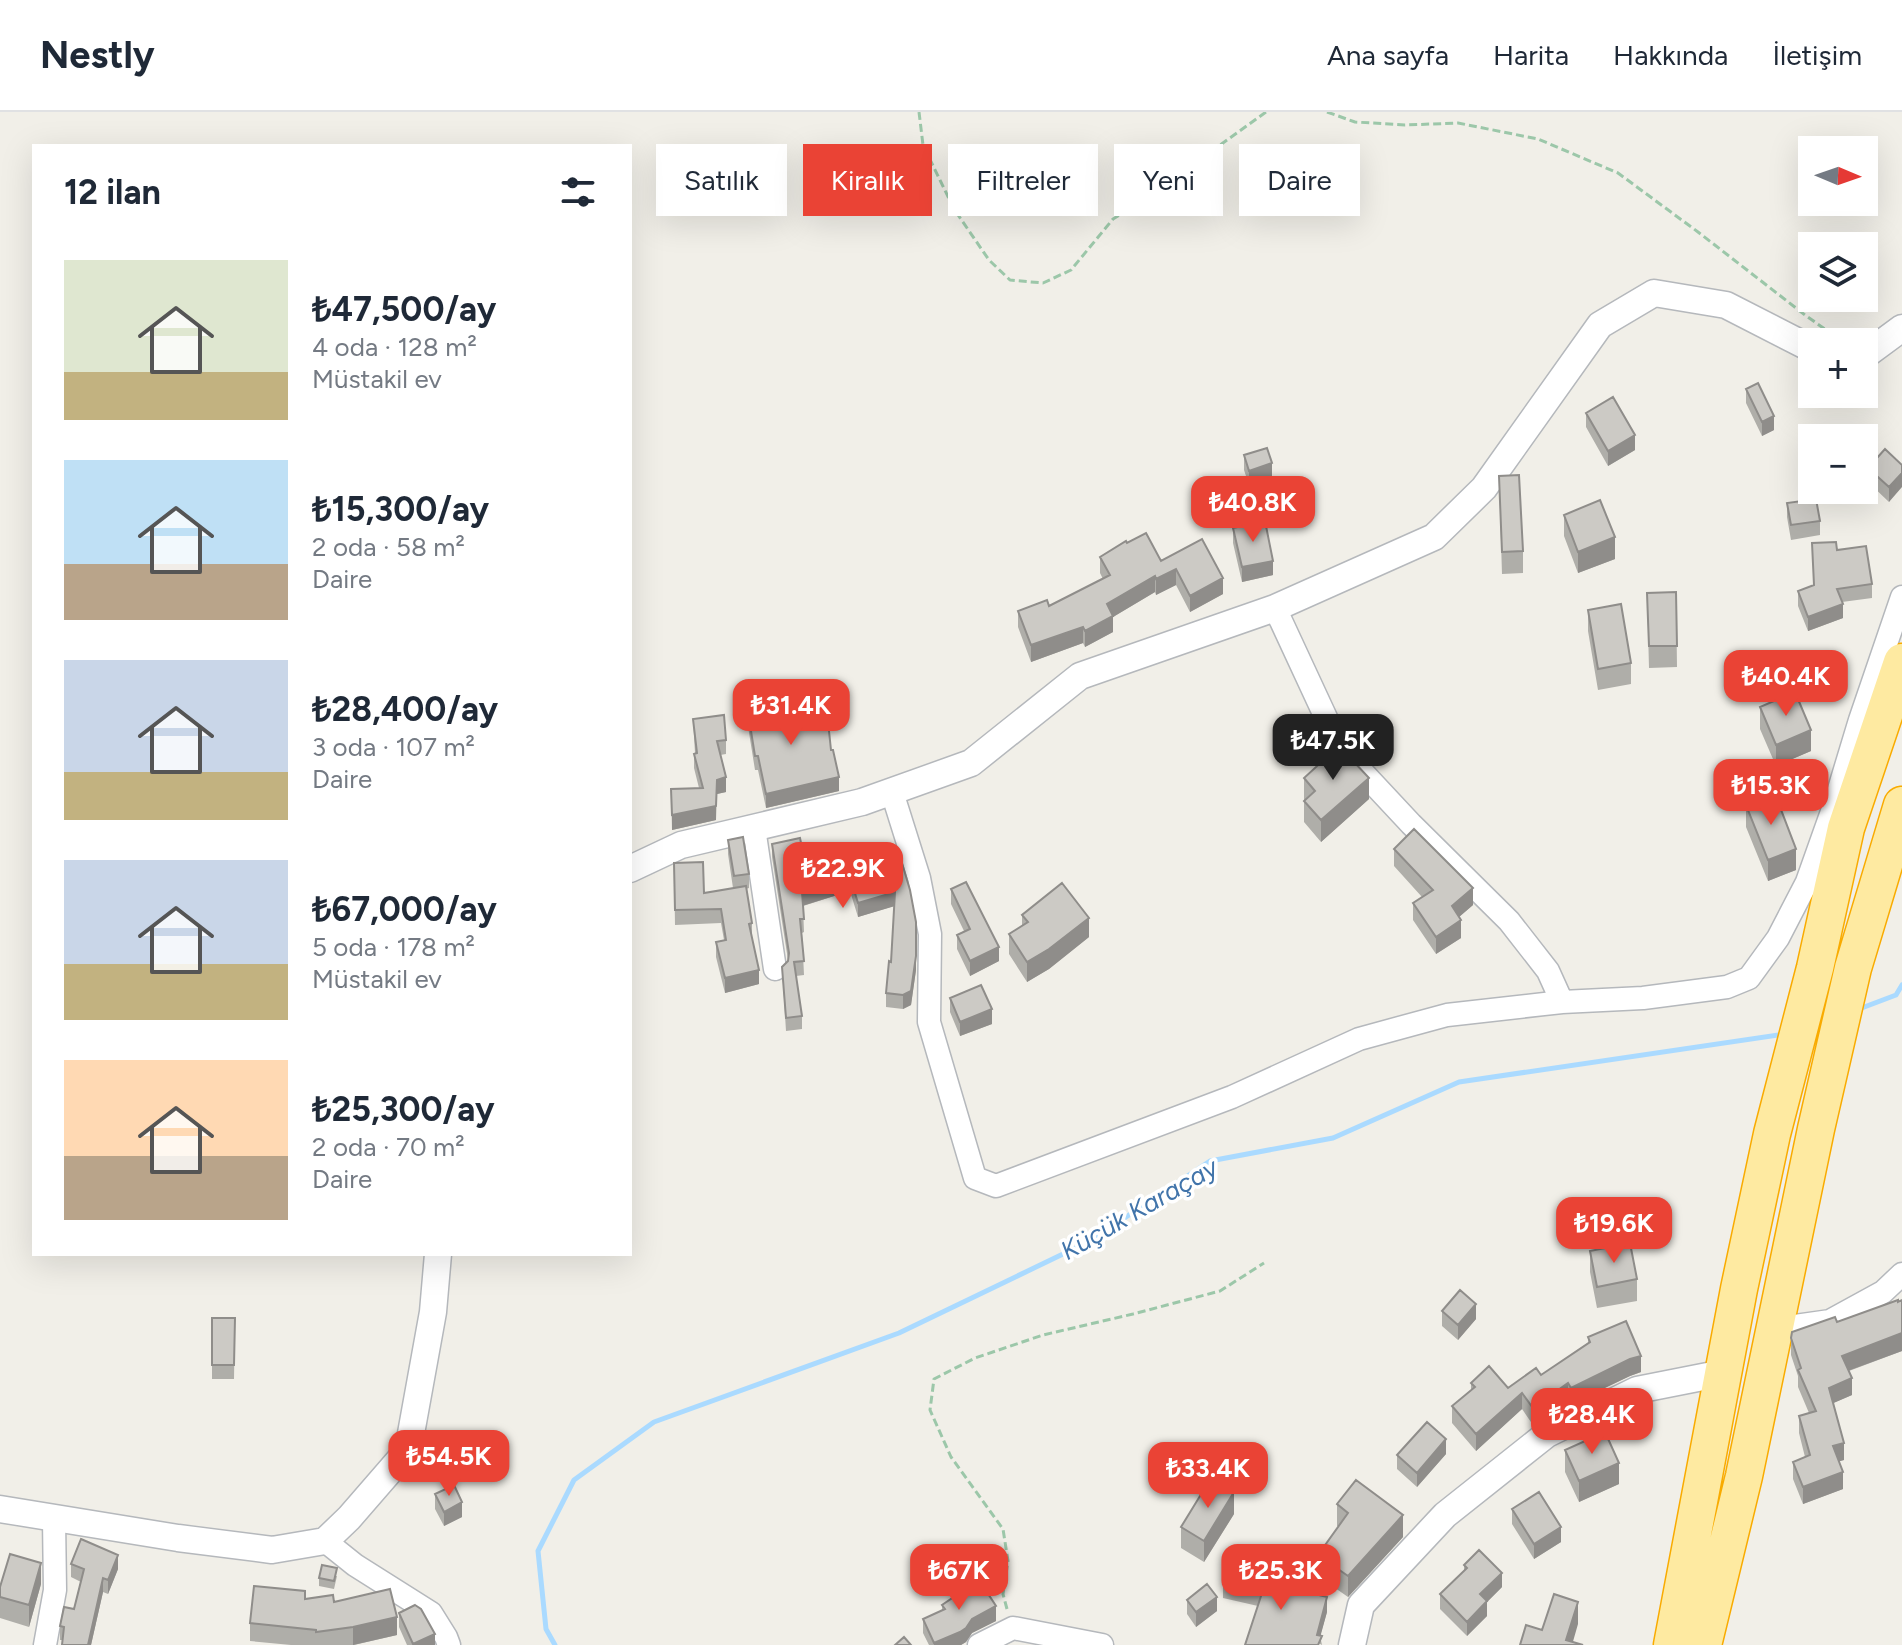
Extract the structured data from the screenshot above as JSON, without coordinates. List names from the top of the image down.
{
  "water": ["Küçük Karaçay"],
  "north": "right",
  "page": {
    "header": "Nestly",
    "nav": [
      "Ana sayfa",
      "Harita",
      "Hakkında",
      "İletişim"
    ],
    "map_buttons": ["+", "−"],
    "chip": [
      "Satılık",
      "Kiralık",
      "Filtreler",
      "Yeni",
      "Daire"
    ],
    "heading": "12 ilan",
    "list": [
      {
        "name": "₺47,500/ay",
        "note": "4 oda · 128 m² · Müstakil ev"
      },
      {
        "name": "₺15,300/ay",
        "note": "2 oda · 58 m² · Daire"
      },
      {
        "name": "₺28,400/ay",
        "note": "3 oda · 107 m² · Daire"
      },
      {
        "name": "₺67,000/ay",
        "note": "5 oda · 178 m² · Müstakil ev"
      },
      {
        "name": "₺25,300/ay",
        "note": "2 oda · 70 m² · Daire"
      }
    ],
    "price": [
      "₺40.8K",
      "₺40.4K",
      "₺31.4K",
      "₺47.5K",
      "₺15.3K",
      "₺22.9K",
      "₺19.6K",
      "₺28.4K",
      "₺54.5K",
      "₺33.4K",
      "₺67K",
      "₺25.3K"
    ]
  }
}
